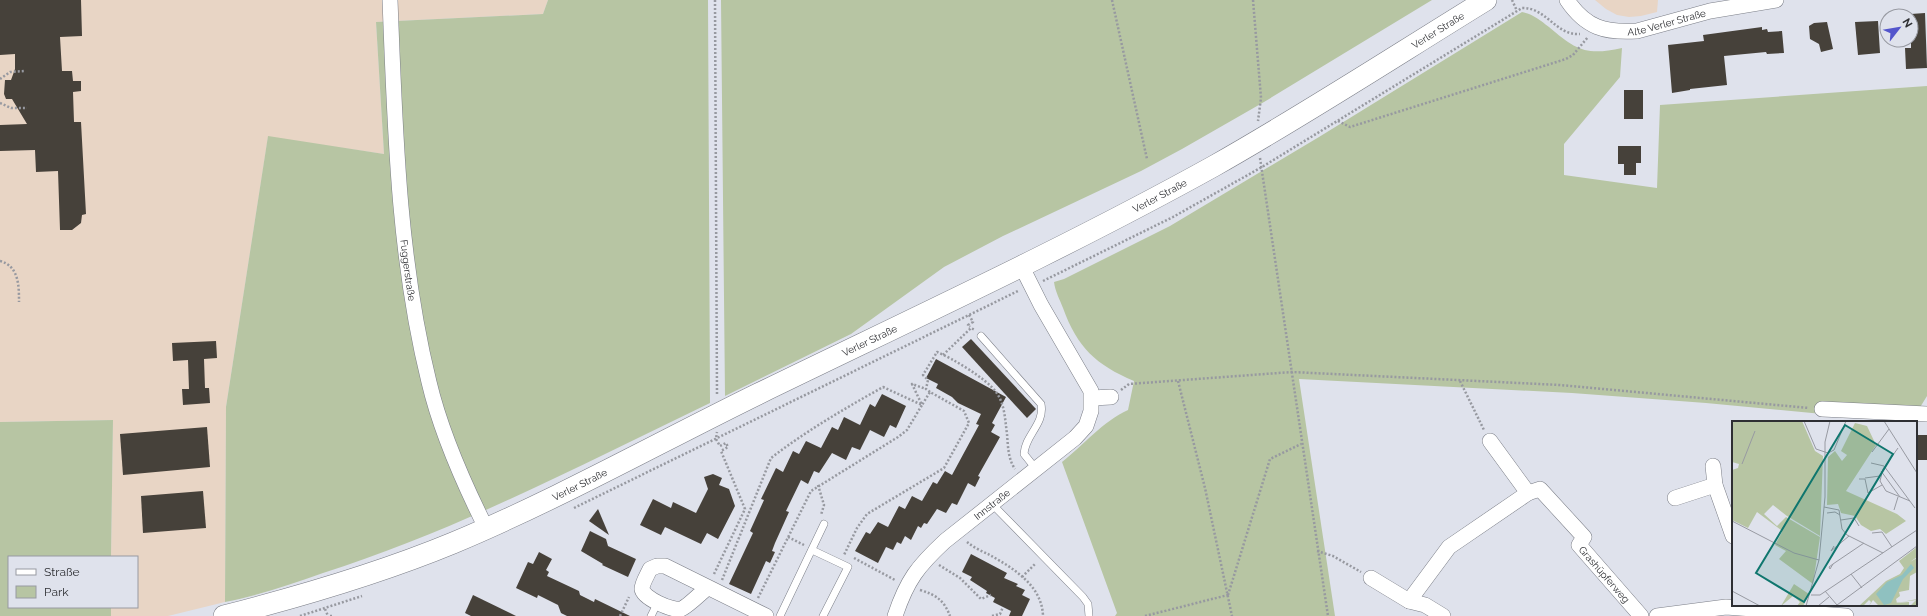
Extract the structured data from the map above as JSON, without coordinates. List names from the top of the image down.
{
  "streets": {
    "main road": ["Verler Straße"],
    "street": [
      "Alte Verler Straße",
      "Fuggerstraße",
      "Innstraße",
      "Grashüpferweg"
    ]
  },
  "crossings": [
    ["Verler Straße", "Fuggerstraße"]
  ],
  "legend": ["Straße", "Park"],
  "north": "top right"
}
